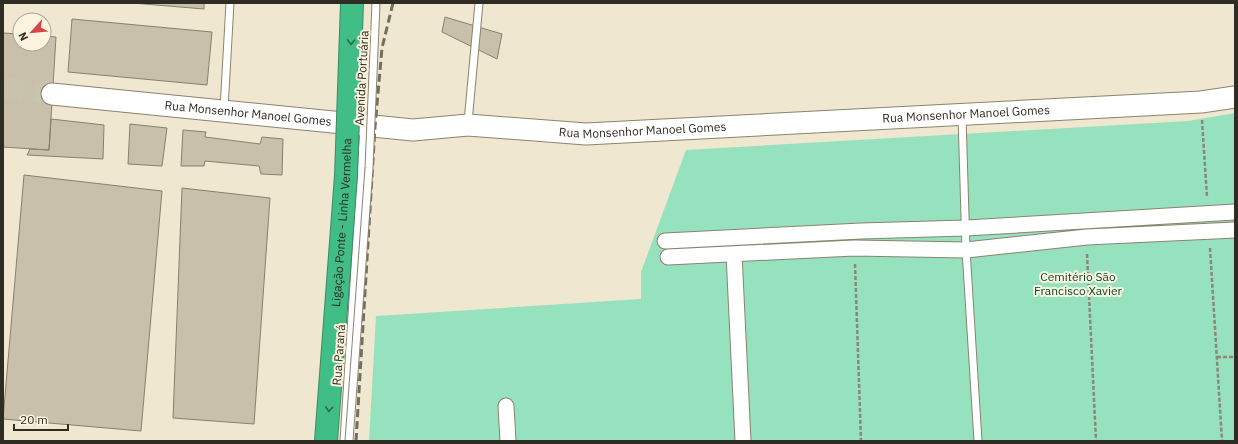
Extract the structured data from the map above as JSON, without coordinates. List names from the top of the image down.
{
  "streets": {
    "highway": ["Ligação Ponte - Linha Vermelha"],
    "street": ["Rua Monsenhor Manoel Gomes"],
    "lane": ["Avenida Portuária", "Rua Paraná"]
  },
  "crossings": [
    ["Rua Monsenhor Manoel Gomes", "Rua Paraná"]
  ],
  "one_way": ["Ligação Ponte - Linha Vermelha"],
  "parks": ["Cemitério São Francisco Xavier"],
  "scale_bar": "20 m",
  "north": "bottom left"
}
